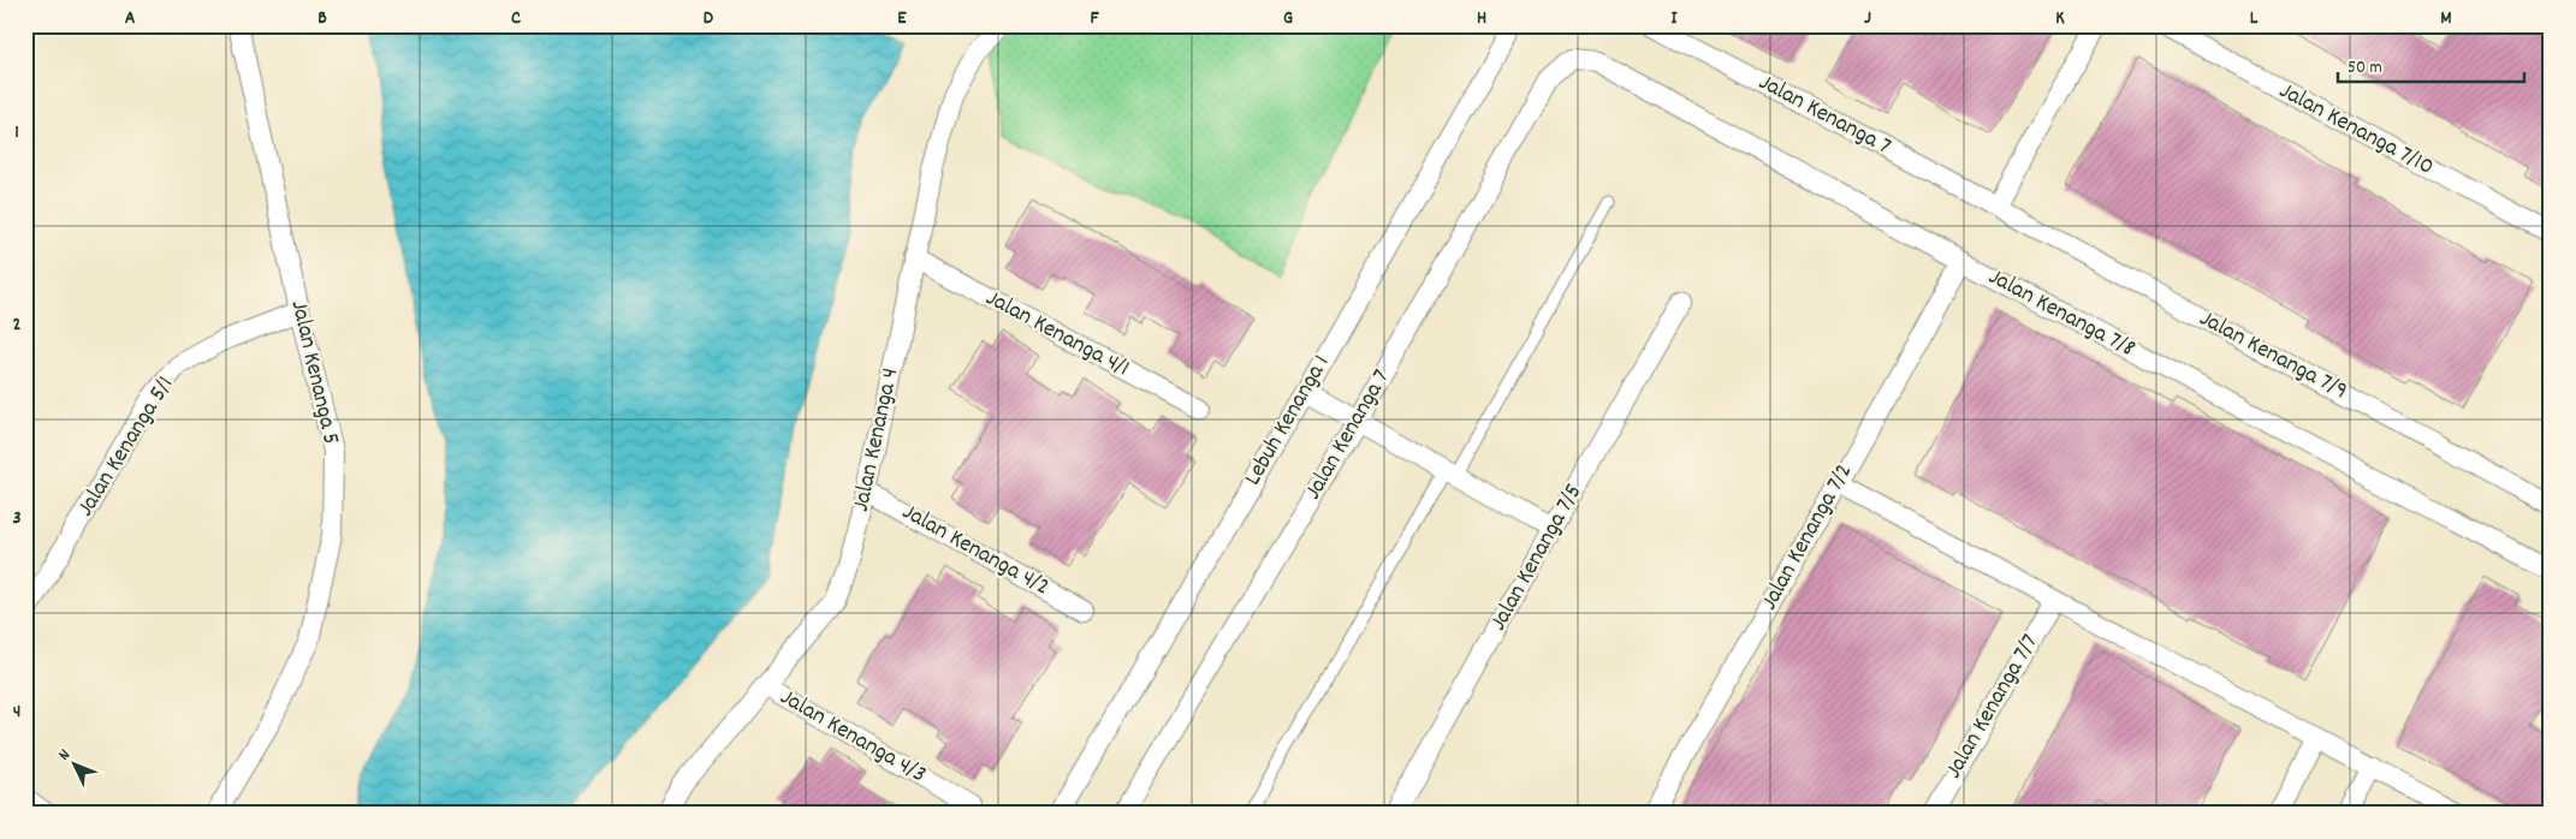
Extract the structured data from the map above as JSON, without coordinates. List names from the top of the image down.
{
  "streets": {
    "street": [
      "Jalan Kenanga 7",
      "Jalan Kenanga 7/10",
      "Jalan Kenanga 7/8",
      "Jalan Kenanga 4/1",
      "Jalan Kenanga 7/9",
      "Jalan Kenanga 5",
      "Lebuh Kenanga 1",
      "Jalan Kenanga 4",
      "Jalan Kenanga 5/1",
      "Jalan Kenanga 7/2",
      "Jalan Kenanga 4/2",
      "Jalan Kenanga 7/5",
      "Jalan Kenanga 7/7",
      "Jalan Kenanga 4/3"
    ]
  },
  "crossings": [
    ["Jalan Kenanga 7", "Jalan Kenanga 7/8"],
    ["Jalan Kenanga 7", "Jalan Kenanga 7/9"],
    ["Jalan Kenanga 7/8", "Jalan Kenanga 7/2"],
    ["Jalan Kenanga 4/1", "Jalan Kenanga 4"],
    ["Jalan Kenanga 5", "Jalan Kenanga 5/1"],
    ["Jalan Kenanga 4", "Jalan Kenanga 4/2"],
    ["Jalan Kenanga 4", "Jalan Kenanga 4/3"]
  ],
  "scale_bar": "50 m",
  "north": "top left",
  "grid": {
    "columns": [
      "A",
      "B",
      "C",
      "D",
      "E",
      "F",
      "G",
      "H",
      "I",
      "J",
      "K",
      "L",
      "M"
    ],
    "rows": [
      "1",
      "2",
      "3",
      "4"
    ]
  }
}
